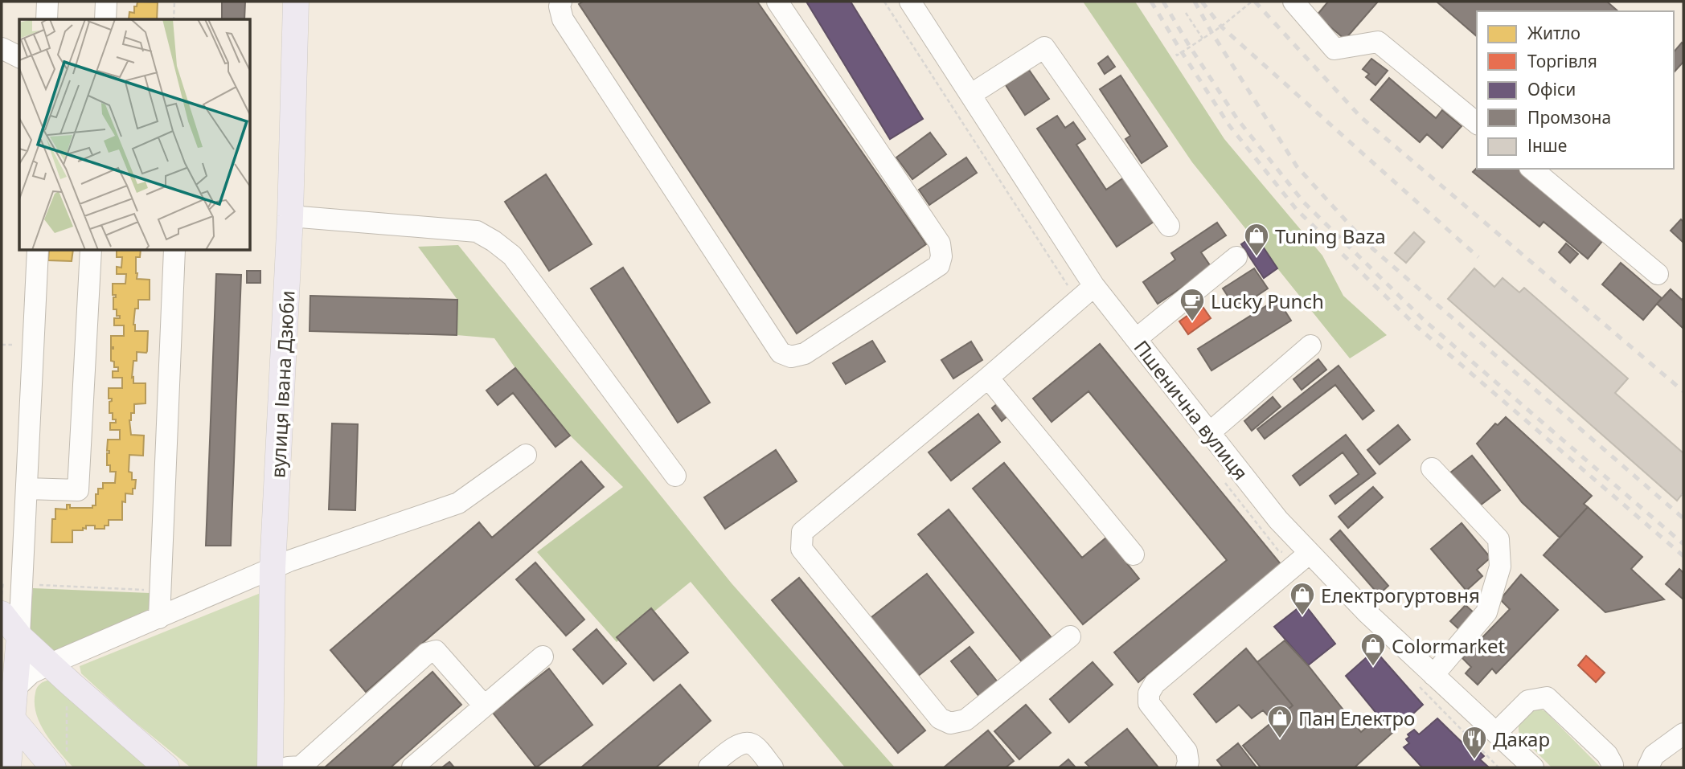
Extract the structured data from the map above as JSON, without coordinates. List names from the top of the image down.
{
  "streets": {
    "main road": ["вулиця Івана Дзюби"],
    "street": ["Пшенична вулиця"]
  },
  "places": {
    "shop": [
      "Tuning Baza",
      "Електрогуртовня",
      "Colormarket",
      "Пан Електро"
    ],
    "cafe": ["Lucky Punch"],
    "restaurant": ["Дакар"]
  },
  "legend": [
    "Житло",
    "Торгівля",
    "Офіси",
    "Промзона",
    "Інше"
  ]
}
